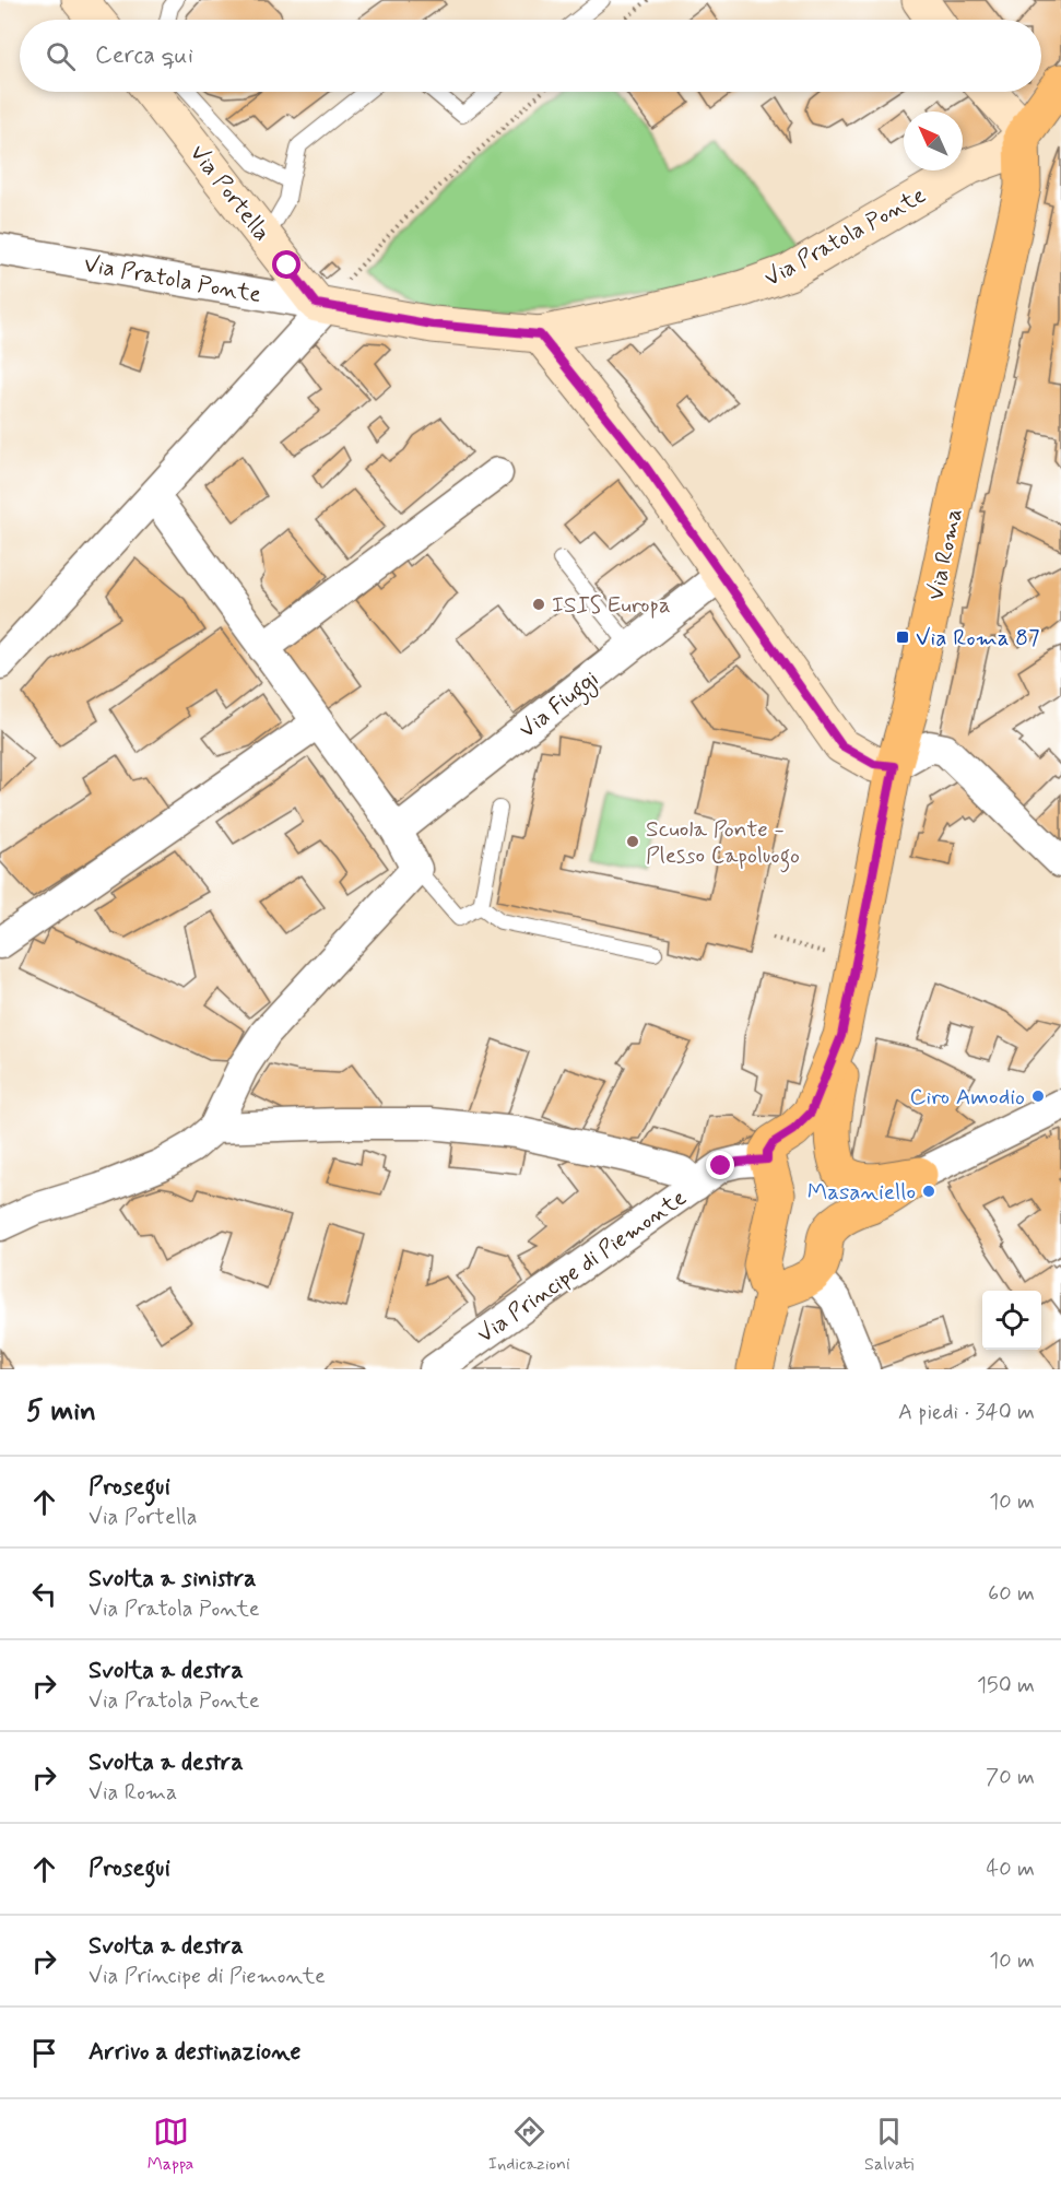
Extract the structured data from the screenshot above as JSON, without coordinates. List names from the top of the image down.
{
  "streets": {
    "main road": ["Via Portella", "Via Pratola Ponte", "Via Roma"],
    "street": ["Via Fiuggi", "Via Principe di Piemonte"]
  },
  "crossings": [
    ["Via Portella", "Via Pratola Ponte"],
    ["Via Pratola Ponte", "Via Roma"]
  ],
  "places": {
    "other": [
      "ISIS Europa",
      "Scuola Ponte - Plesso Capoluogo",
      "Ciro Amodio",
      "Masaniello"
    ],
    "transit": ["Via Roma 87"]
  },
  "north": "top left",
  "page": {
    "search": "Cerca qui",
    "heading": ["5 min", "A piedi · 340 m"],
    "list": [
      ["Prosegui", "Via Portella", "10 m"],
      ["Svolta a sinistra", "Via Pratola Ponte", "60 m"],
      ["Svolta a destra", "Via Pratola Ponte", "150 m"],
      ["Svolta a destra", "Via Roma", "70 m"],
      ["Prosegui", "40 m"],
      ["Svolta a destra", "Via Principe di Piemonte", "10 m"],
      "Arrivo a destinazione"
    ],
    "nav": ["Mappa", "Indicazioni", "Salvati"]
  }
}
